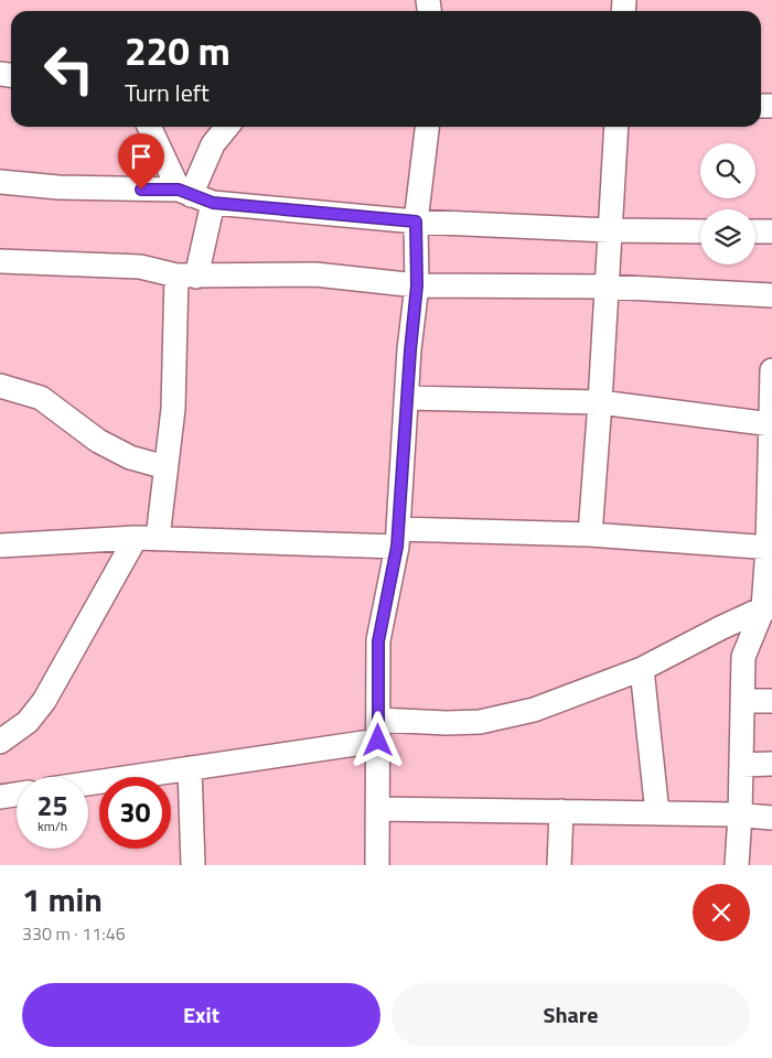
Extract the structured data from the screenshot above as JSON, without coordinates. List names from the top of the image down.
{
  "page": {
    "turn": ["220 m", "Turn left"],
    "speed": "25 km/h",
    "limit": "30",
    "heading": ["1 min", "330 m · 11:46"],
    "buttons": ["Exit", "Share"]
  }
}
